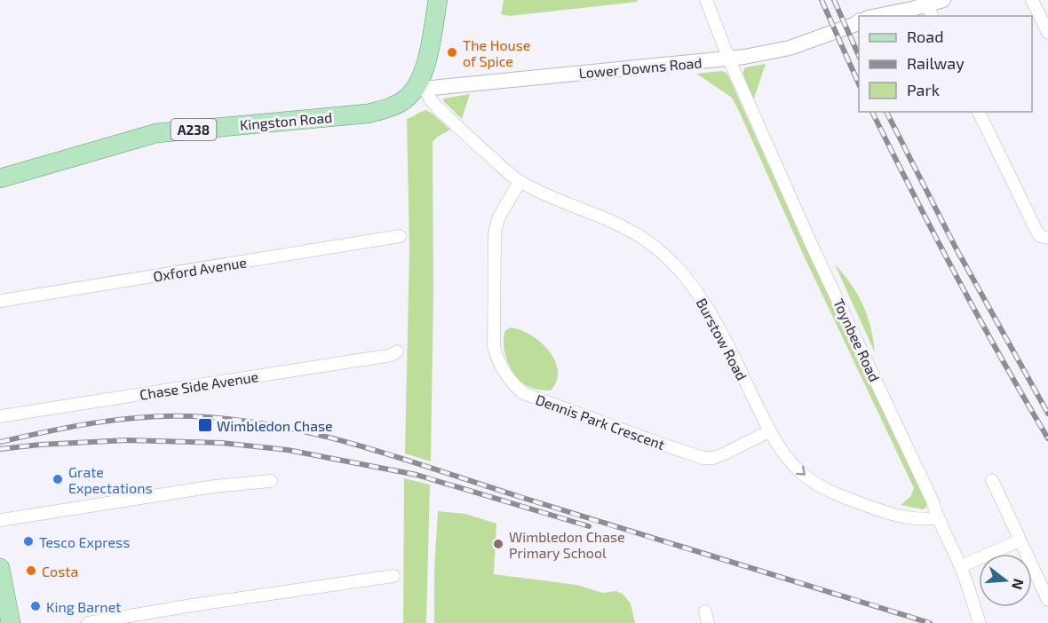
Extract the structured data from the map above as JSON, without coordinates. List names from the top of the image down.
{
  "streets": {
    "main road": ["Kingston Road", "A238"],
    "street": [
      "Lower Downs Road",
      "Oxford Avenue",
      "Burstow Road",
      "Toynbee Road",
      "Chase Side Avenue",
      "Dennis Park Crescent"
    ]
  },
  "crossings": [
    ["Lower Downs Road", "Kingston Road"],
    ["Lower Downs Road", "Burstow Road"],
    ["Lower Downs Road", "Toynbee Road"],
    ["Kingston Road", "Burstow Road"],
    ["Burstow Road", "Toynbee Road"],
    ["Burstow Road", "Dennis Park Crescent"]
  ],
  "places": {
    "other": [
      "The House of Spice",
      "Grate Expectations",
      "Tesco Express",
      "Wimbledon Chase Primary School",
      "Costa",
      "King Barnet"
    ],
    "transit": ["Wimbledon Chase"]
  },
  "legend": ["Road", "Railway", "Park"],
  "north": "right"
}
